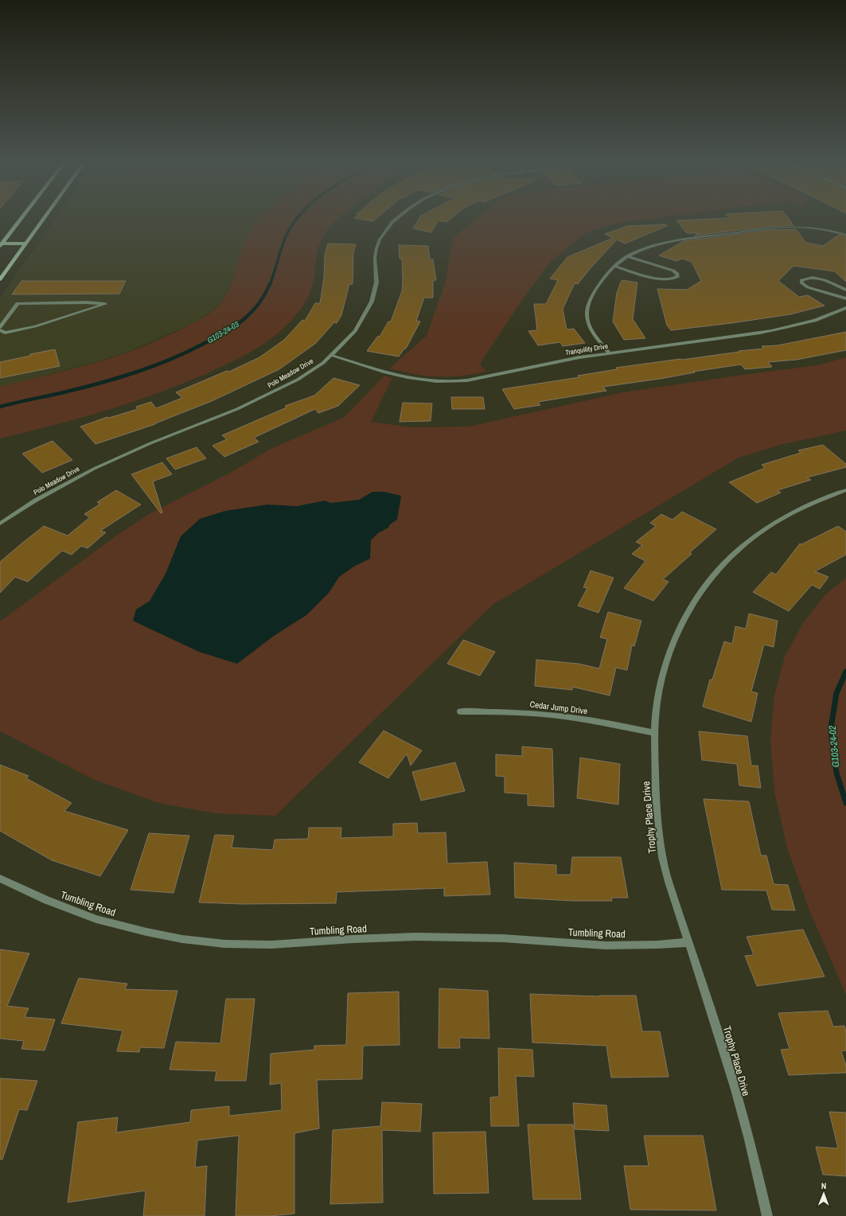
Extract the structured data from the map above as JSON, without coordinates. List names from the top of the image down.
{
  "streets": {
    "street": [
      "Tranquility Drive",
      "Polo Meadow Drive",
      "Cedar Jump Drive",
      "Trophy Place Drive",
      "Tumbling Road"
    ]
  },
  "crossings": [
    ["Tranquility Drive", "Polo Meadow Drive"],
    ["Cedar Jump Drive", "Trophy Place Drive"],
    ["Trophy Place Drive", "Tumbling Road"]
  ],
  "water": ["G103-24-03", "G103-24-02"],
  "north": "top"
}
